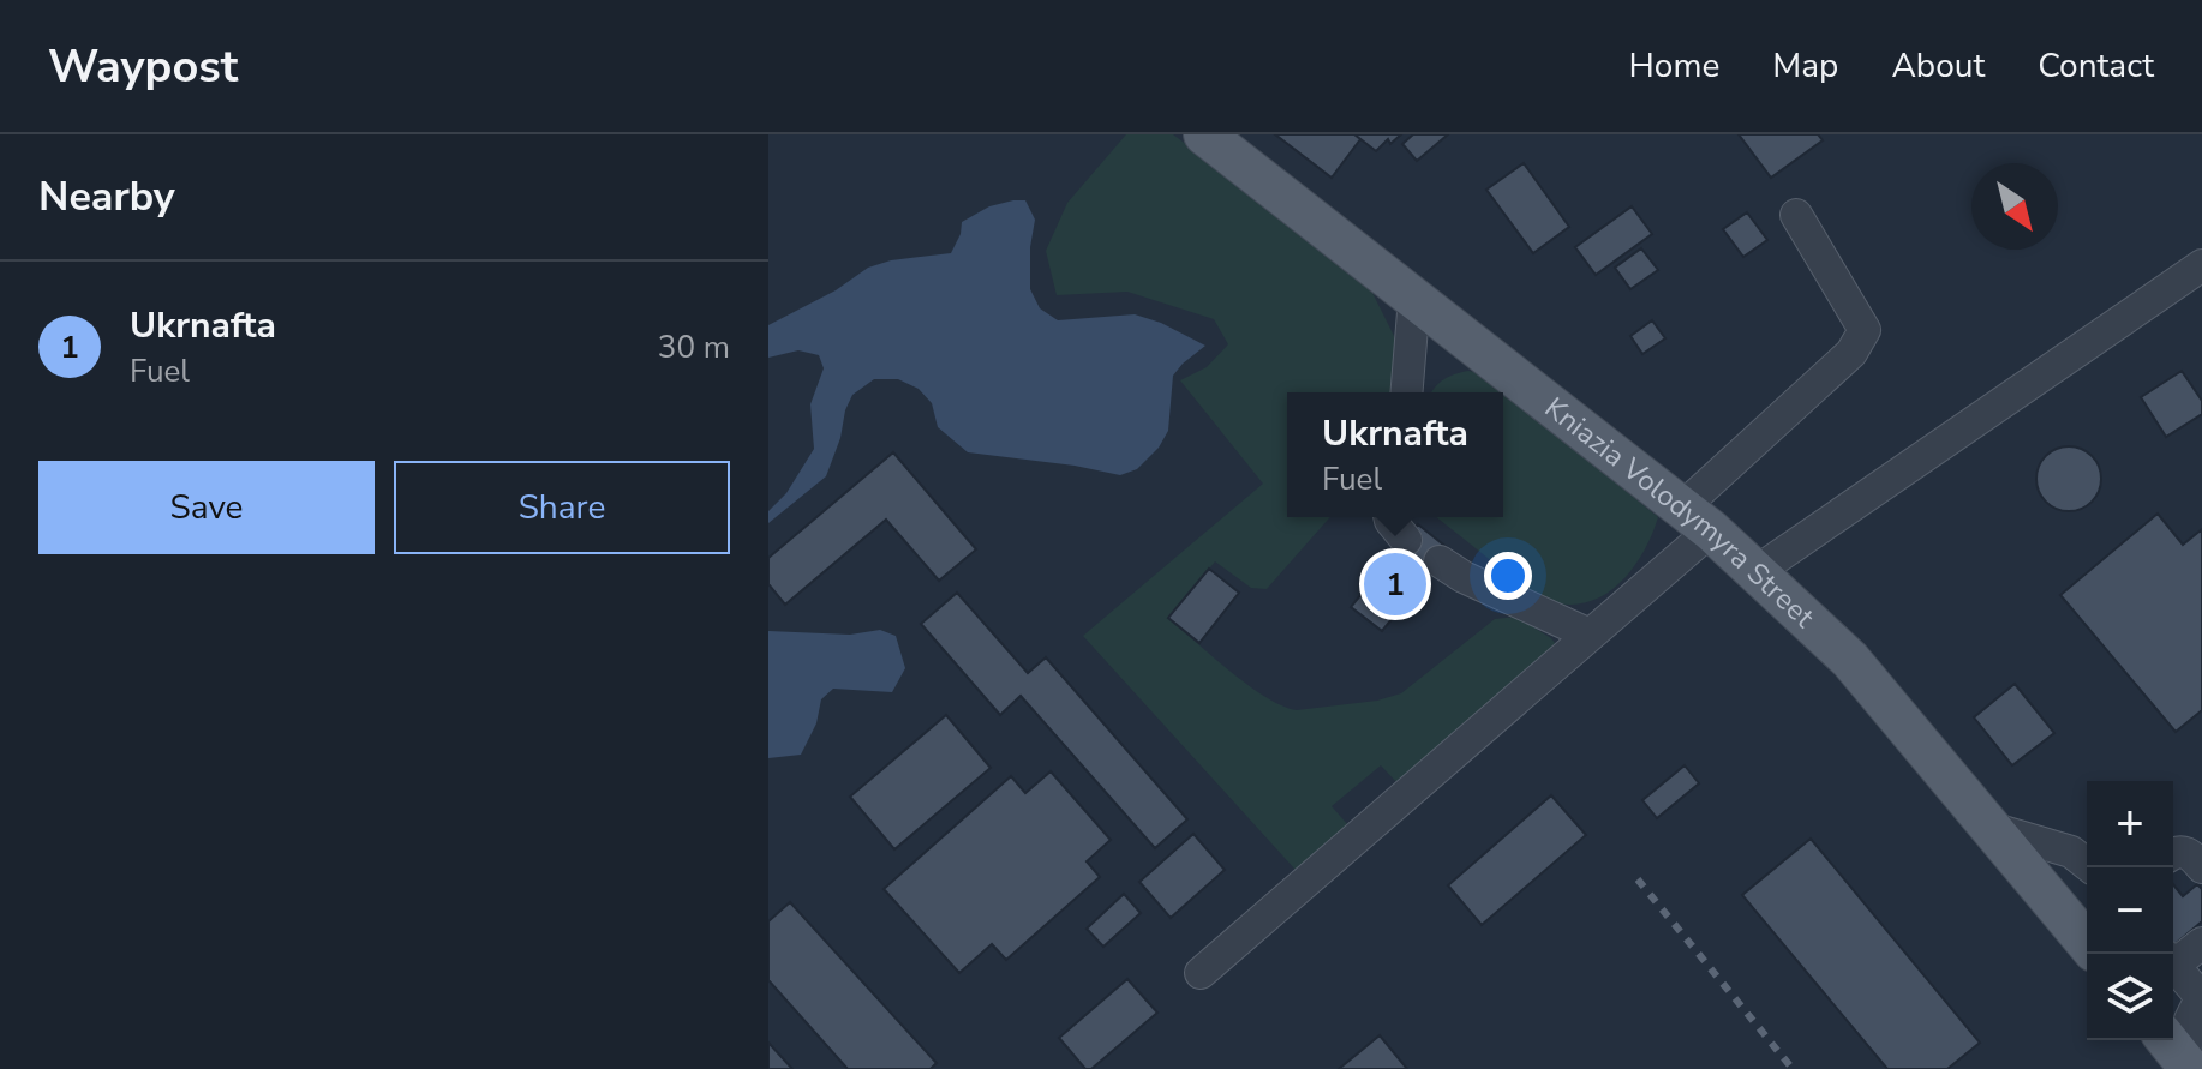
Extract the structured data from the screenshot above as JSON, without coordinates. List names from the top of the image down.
{
  "streets": {
    "main road": ["Kniazia Volodymyra Street"]
  },
  "north": "bottom right",
  "page": {
    "header": "Waypost",
    "nav": [
      "Home",
      "Map",
      "About",
      "Contact"
    ],
    "heading": "Nearby",
    "list": [
      {
        "mark": "1",
        "name": "Ukrnafta",
        "note": "Fuel",
        "value": "30 m"
      }
    ],
    "popup": ["Ukrnafta", "Fuel"],
    "buttons": ["Save", "Share"],
    "pins": "1",
    "map_buttons": ["+", "−"]
  }
}
